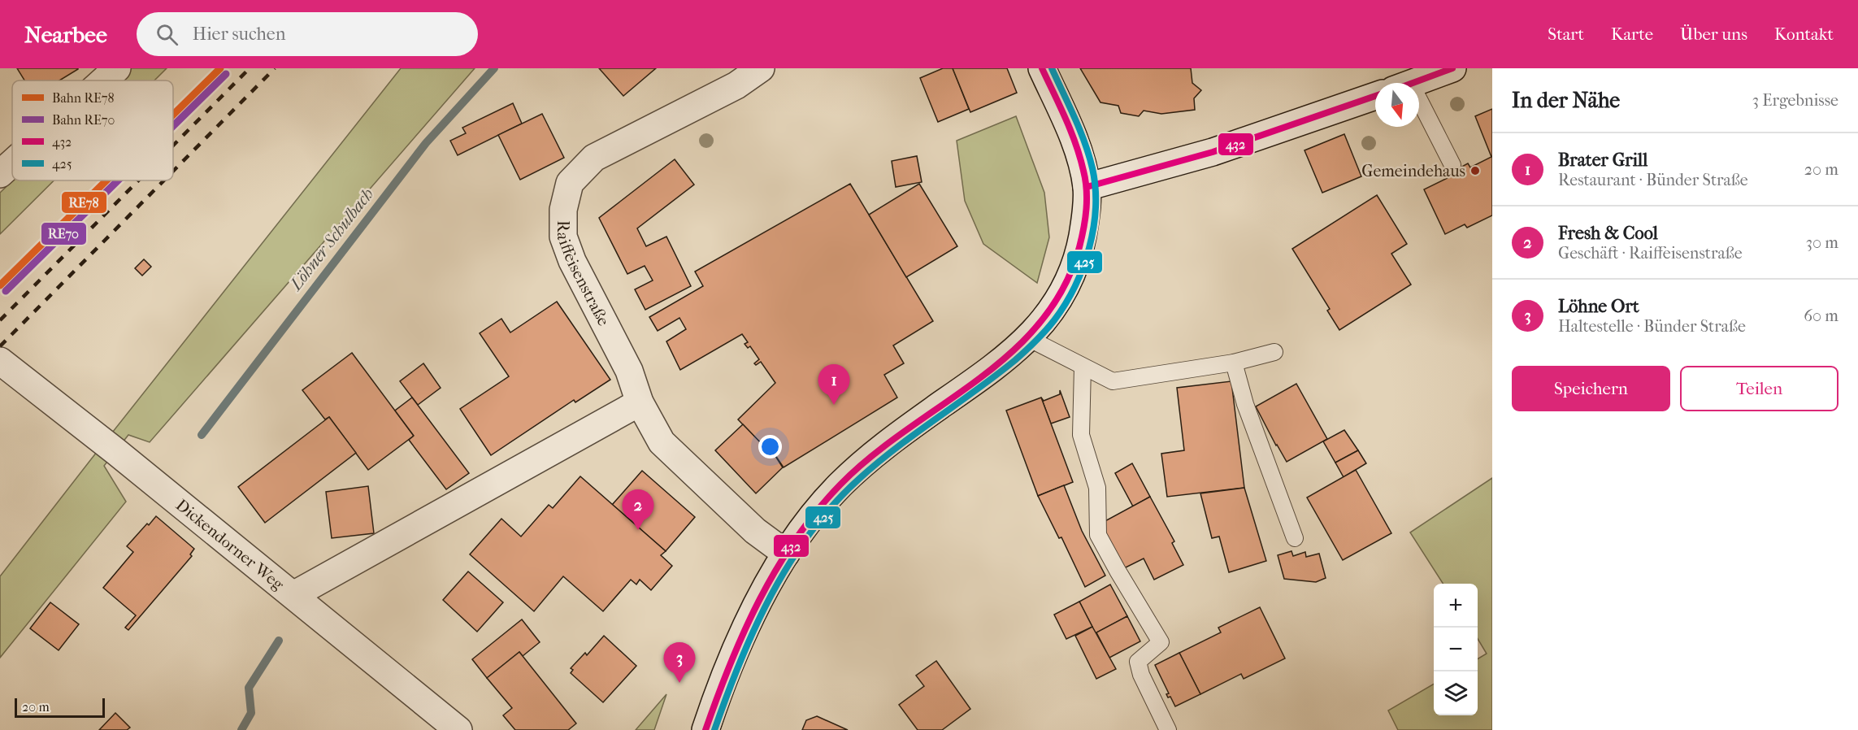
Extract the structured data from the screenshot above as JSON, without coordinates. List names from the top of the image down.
{
  "streets": {
    "street": ["Raiffeisenstraße", "Dickendorner Weg"]
  },
  "water": ["Löhner Schulbach"],
  "places": ["Gemeindehaus"],
  "lines": [
    "rail line RE78",
    "transit line 432",
    "transit line 425",
    "rail line RE70"
  ],
  "legend": [
    "Bahn RE78",
    "Bahn RE70",
    "432",
    "425"
  ],
  "scale_bar": "20 m",
  "north": "bottom",
  "page": {
    "header": "Nearbee",
    "search": "Hier suchen",
    "nav": [
      "Start",
      "Karte",
      "Über uns",
      "Kontakt"
    ],
    "heading": ["In der Nähe", "3 Ergebnisse"],
    "list": [
      {
        "mark": "1",
        "name": "Brater Grill",
        "note": "Restaurant · Bünder Straße",
        "value": "20 m"
      },
      {
        "mark": "2",
        "name": "Fresh & Cool",
        "note": "Geschäft · Raiffeisenstraße",
        "value": "30 m"
      },
      {
        "mark": "3",
        "name": "Löhne Ort",
        "note": "Haltestelle · Bünder Straße",
        "value": "60 m"
      }
    ],
    "buttons": ["Speichern", "Teilen"],
    "pins": ["1", "2", "3"],
    "map_buttons": ["+", "−"],
    "scale": "20 m"
  }
}
